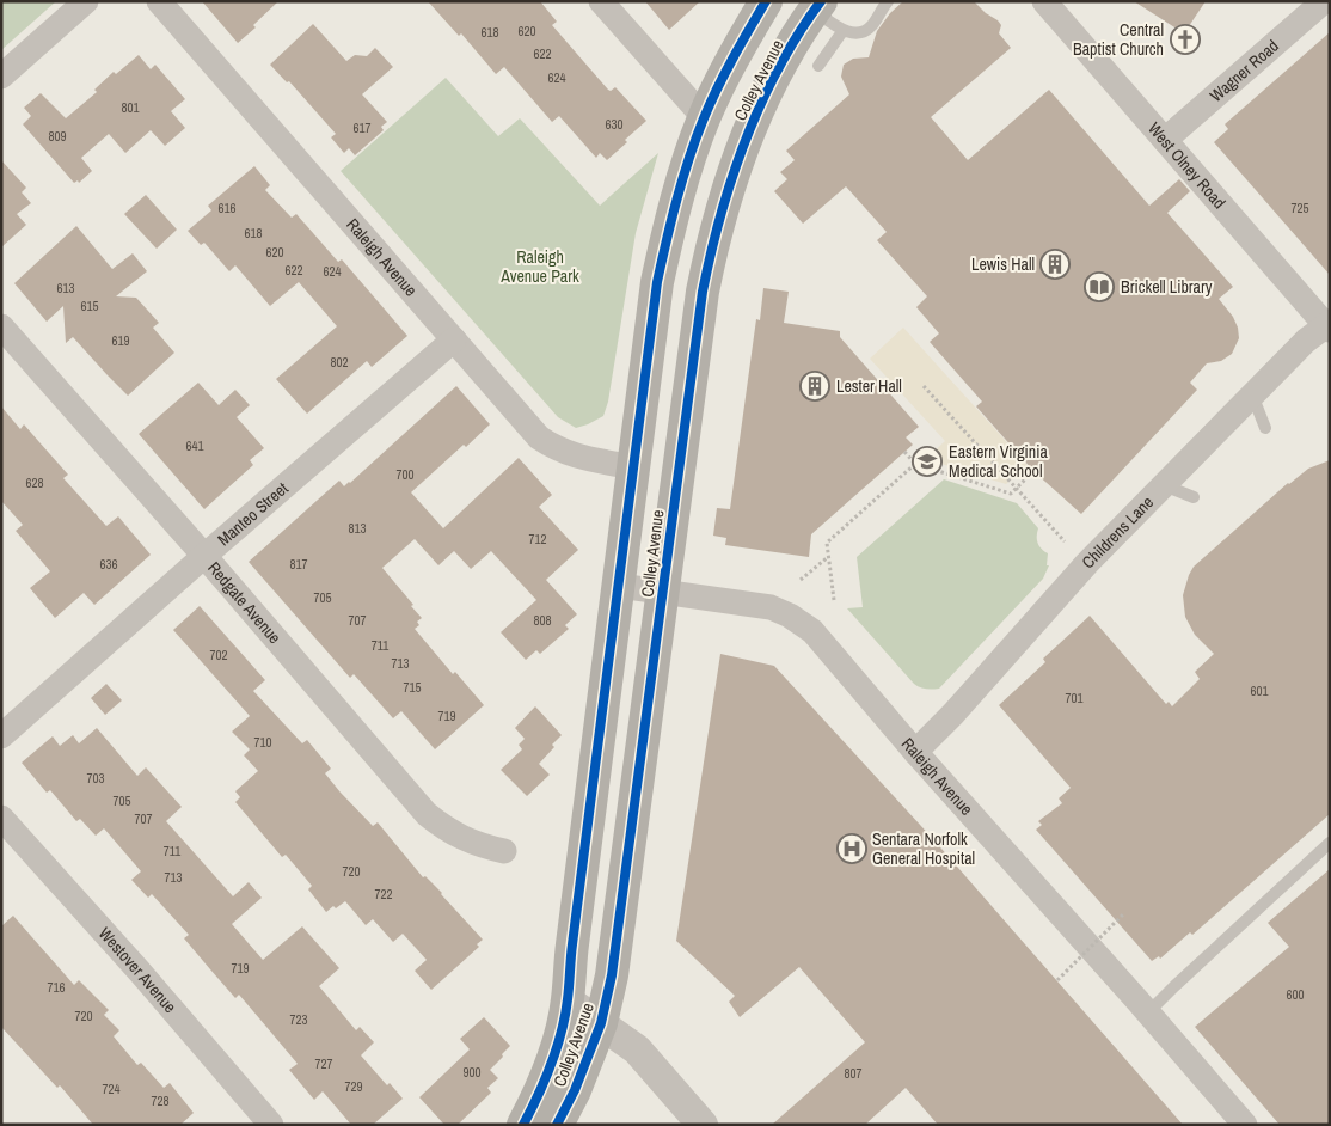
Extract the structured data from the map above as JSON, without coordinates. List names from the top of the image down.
{
  "streets": {
    "main road": ["Colley Avenue"],
    "street": [
      "Wagner Road",
      "West Olney Road",
      "Raleigh Avenue",
      "Manteo Street",
      "Childrens Lane",
      "Redgate Avenue",
      "Westover Avenue"
    ]
  },
  "crossings": [
    ["Wagner Road", "West Olney Road"],
    ["Colley Avenue", "Raleigh Avenue"],
    ["West Olney Road", "Childrens Lane"],
    ["Raleigh Avenue", "Manteo Street"],
    ["Raleigh Avenue", "Childrens Lane"],
    ["Manteo Street", "Redgate Avenue"]
  ],
  "parks": ["Raleigh Avenue Park"],
  "places": {
    "church": ["Central Baptist Church"],
    "building": ["Lewis Hall", "Lester Hall"],
    "library": ["Brickell Library"],
    "school or university": ["Eastern Virginia Medical School"],
    "hospital": ["Sentara Norfolk General Hospital"]
  },
  "house_numbers": [
    "620",
    "618",
    "622",
    "624",
    "801",
    "630",
    "617",
    "809",
    "616",
    "725",
    "618",
    "620",
    "622",
    "624",
    "613",
    "615",
    "619",
    "802",
    "641",
    "700",
    "628",
    "813",
    "712",
    "636",
    "817",
    "705",
    "707",
    "808",
    "711",
    "702",
    "713",
    "715",
    "601",
    "701",
    "719",
    "710",
    "703",
    "705",
    "707",
    "711",
    "720",
    "713",
    "722",
    "719",
    "716",
    "600",
    "720",
    "723",
    "727",
    "900",
    "807",
    "729",
    "724",
    "728"
  ]
}
